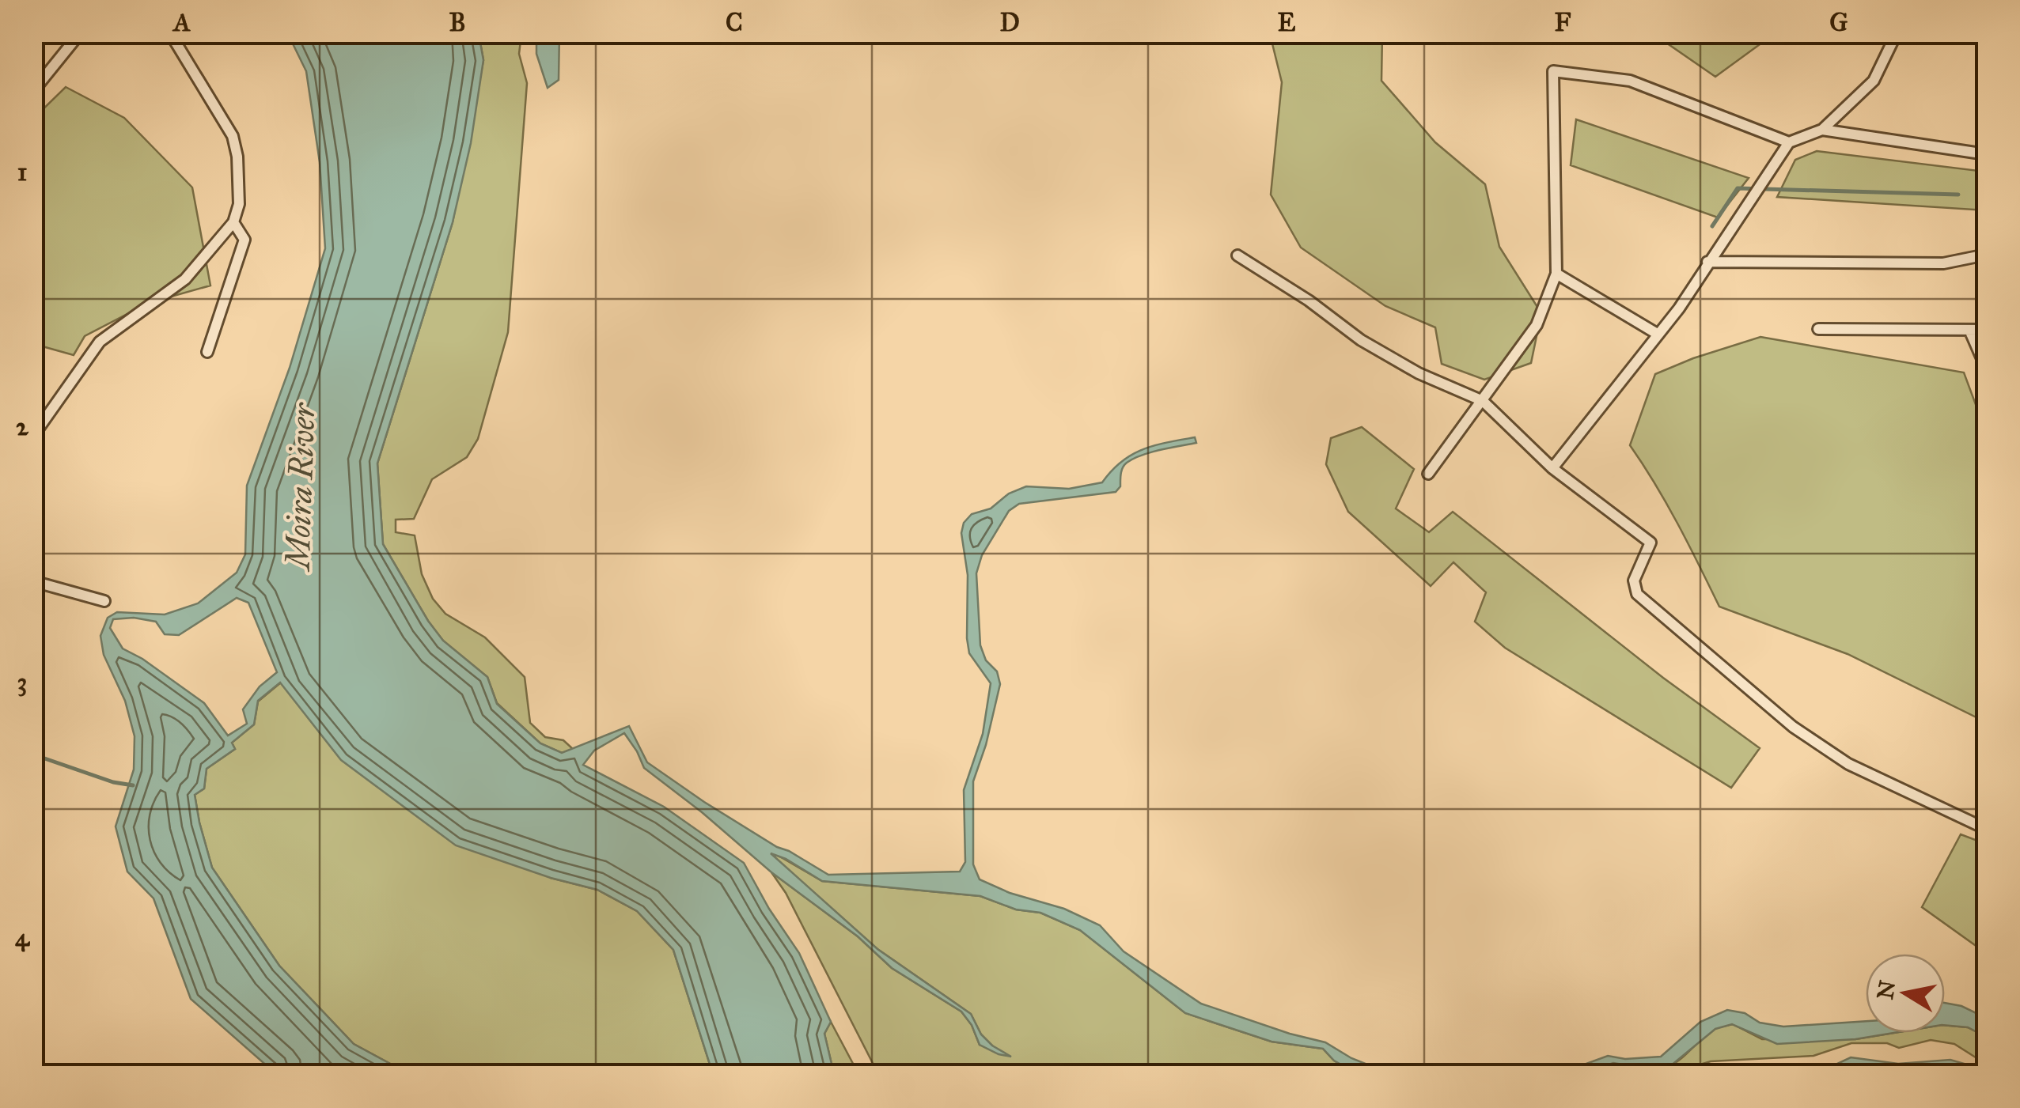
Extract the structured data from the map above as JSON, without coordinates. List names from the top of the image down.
{
  "water": ["Moira River"],
  "north": "left",
  "grid": {
    "columns": [
      "A",
      "B",
      "C",
      "D",
      "E",
      "F",
      "G"
    ],
    "rows": [
      "1",
      "2",
      "3",
      "4"
    ]
  }
}
